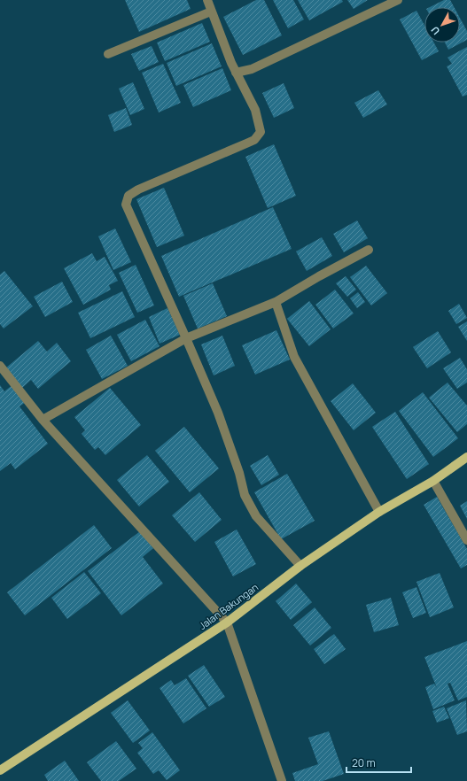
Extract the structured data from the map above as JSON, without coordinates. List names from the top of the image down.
{
  "streets": {
    "main road": ["Jalan Bakungan"]
  },
  "scale_bar": "20 m",
  "north": "bottom left"
}
